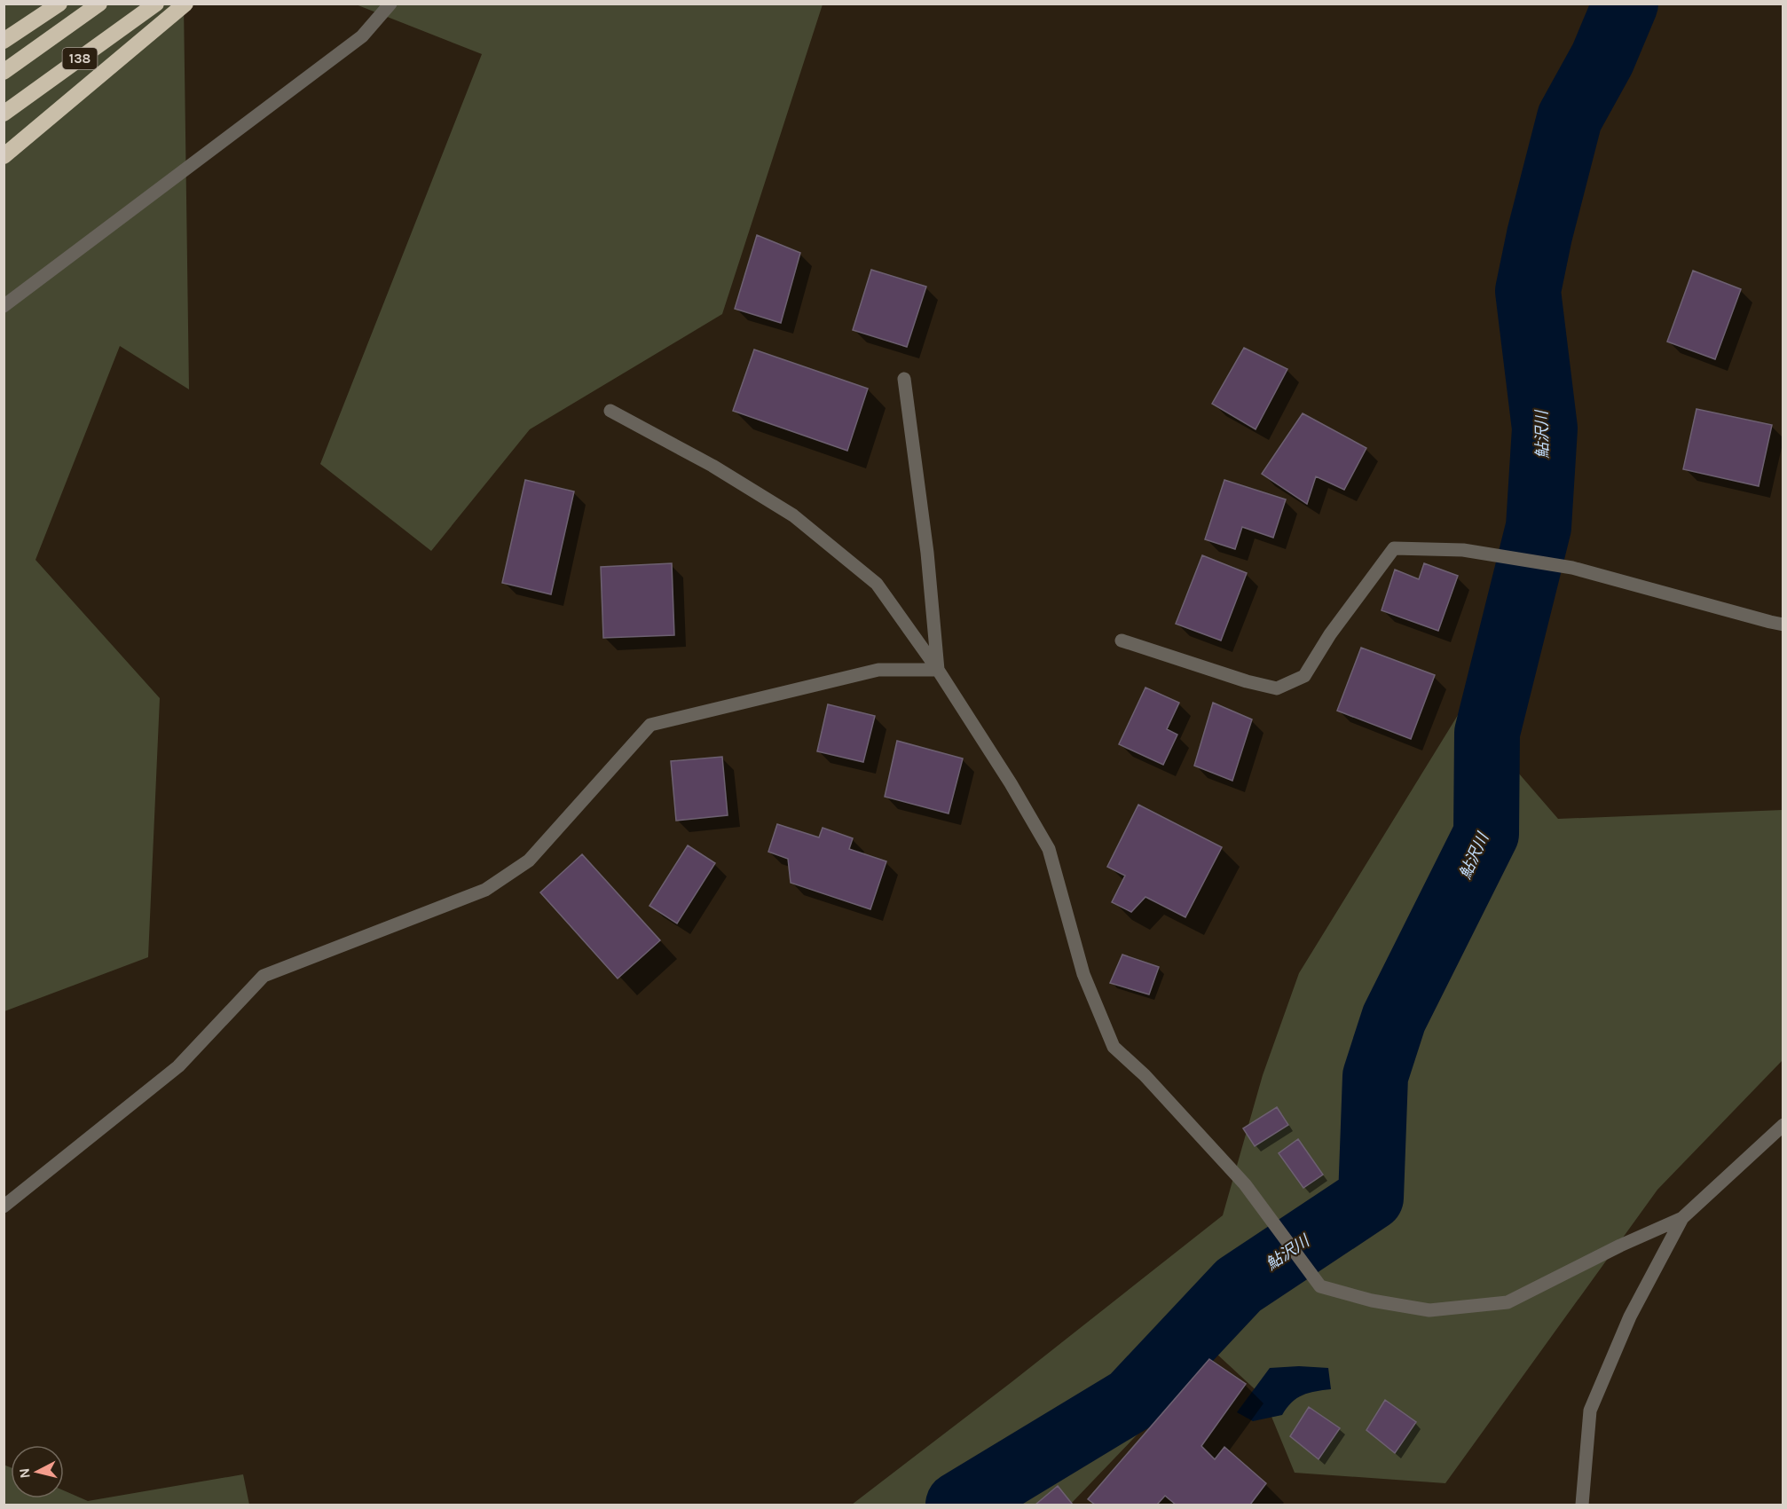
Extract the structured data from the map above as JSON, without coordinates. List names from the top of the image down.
{
  "streets": {
    "highway": ["138"]
  },
  "water": ["鮎沢川"],
  "north": "left"
}
